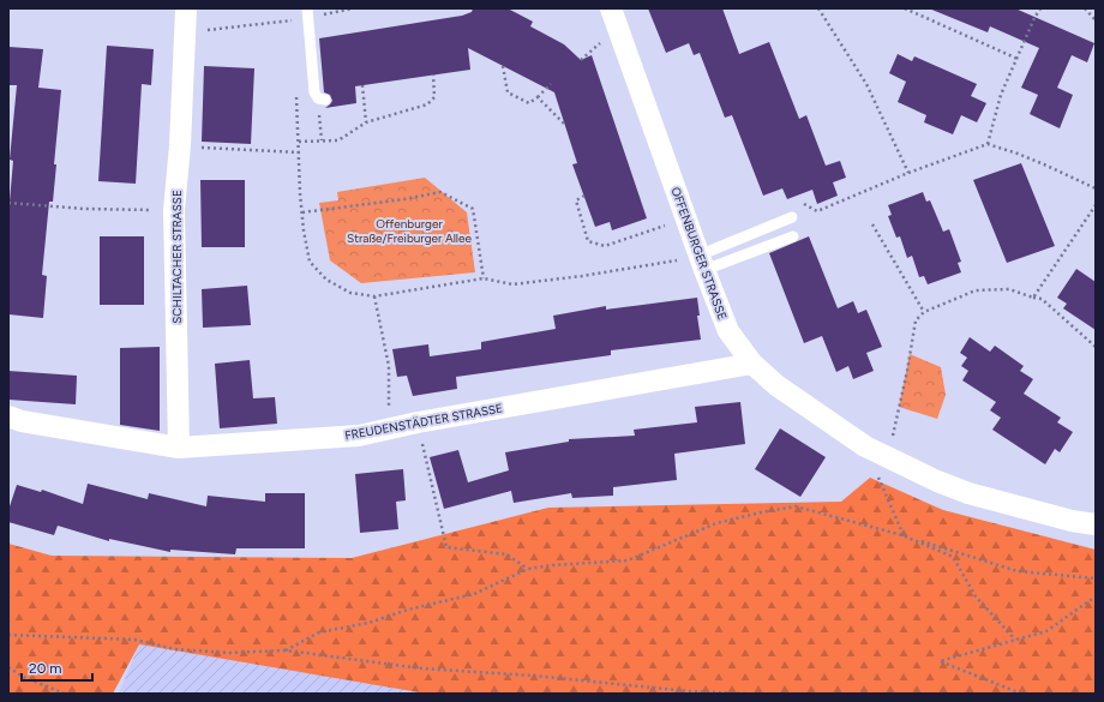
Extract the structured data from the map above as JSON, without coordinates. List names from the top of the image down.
{
  "streets": {
    "street": ["OFFENBURGER STRASSE", "SCHILTACHER STRASSE", "FREUDENSTÄDTER STRASSE"]
  },
  "crossings": [
    ["OFFENBURGER STRASSE", "FREUDENSTÄDTER STRASSE"],
    ["SCHILTACHER STRASSE", "FREUDENSTÄDTER STRASSE"]
  ],
  "parks": ["Offenburger Straße/Freiburger Allee"],
  "scale_bar": "20 m"
}
